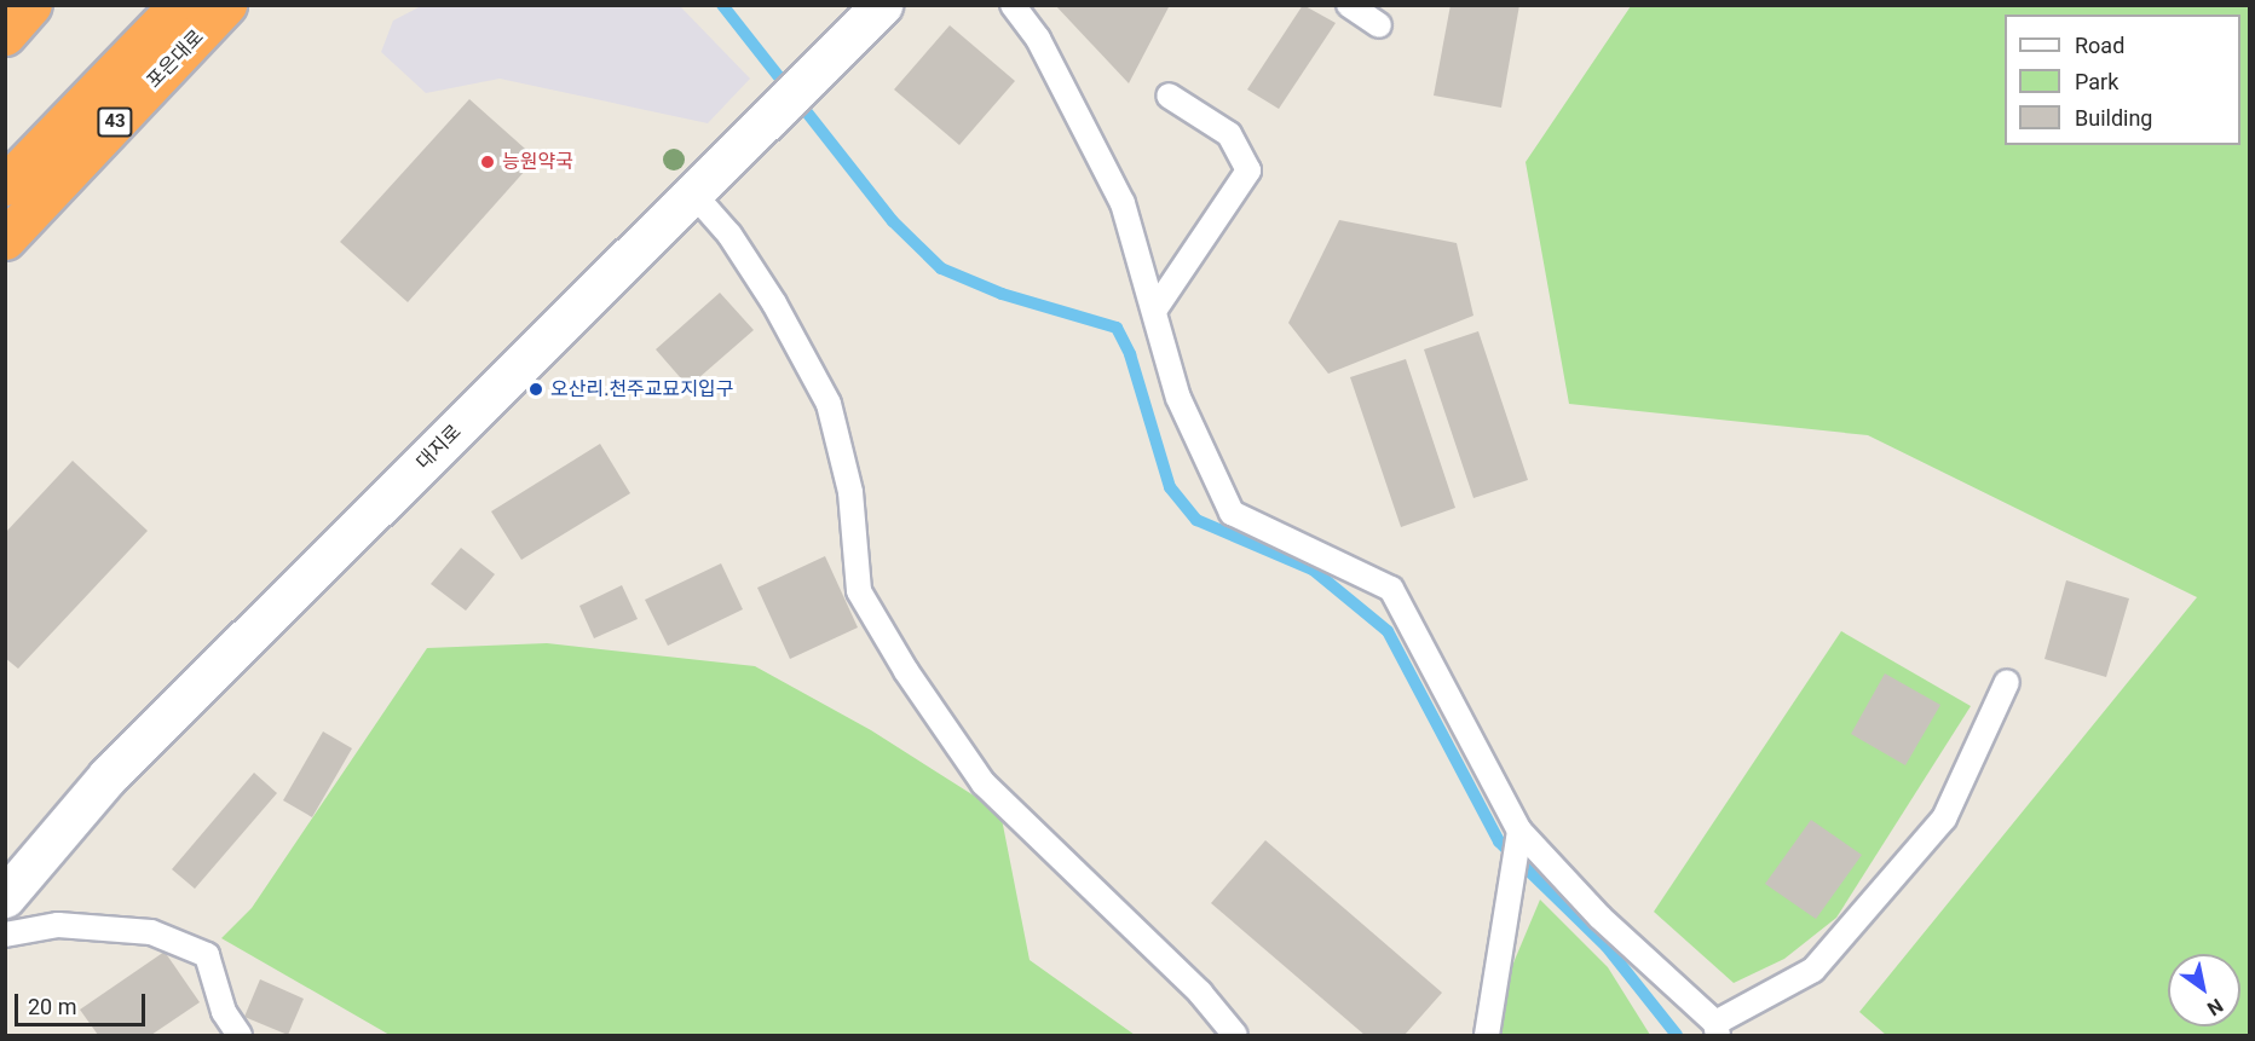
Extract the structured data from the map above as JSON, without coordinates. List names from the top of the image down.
{
  "streets": {
    "highway": ["포은대로", "43"],
    "main road": ["대지로"]
  },
  "places": ["능원약국", "오산리.천주교묘지입구"],
  "legend": ["Road", "Park", "Building"],
  "scale_bar": "20 m",
  "north": "bottom right"
}
